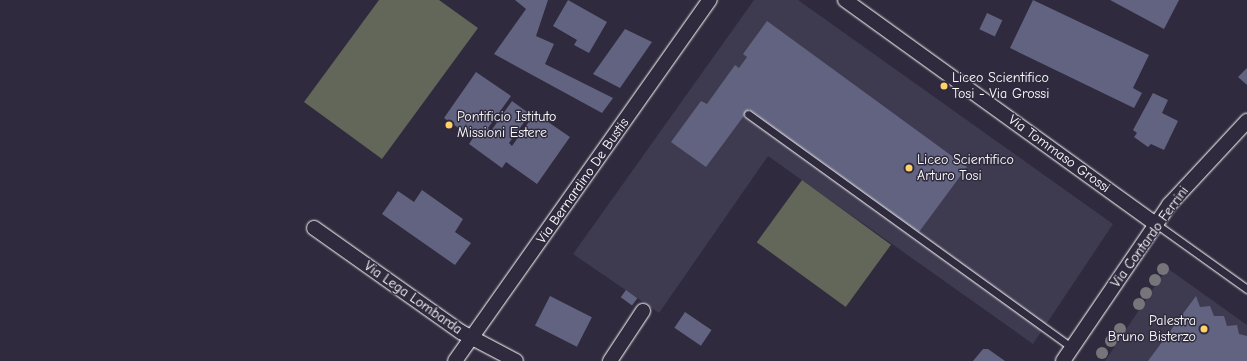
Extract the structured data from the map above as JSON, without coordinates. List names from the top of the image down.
{
  "streets": {
    "street": [
      "Via Tommaso Grossi",
      "Via Bernardino De Bustis",
      "Via Contardo Ferrini",
      "Via Lega Lombarda"
    ]
  },
  "crossings": [
    ["Via Tommaso Grossi", "Via Contardo Ferrini"],
    ["Via Bernardino De Bustis", "Via Lega Lombarda"]
  ],
  "places": [
    "Liceo Scientifico Tosi - Via Grossi",
    "Pontificio Istituto Missioni Estere",
    "Liceo Scientifico Arturo Tosi",
    "Palestra Bruno Bisterzo"
  ]
}
